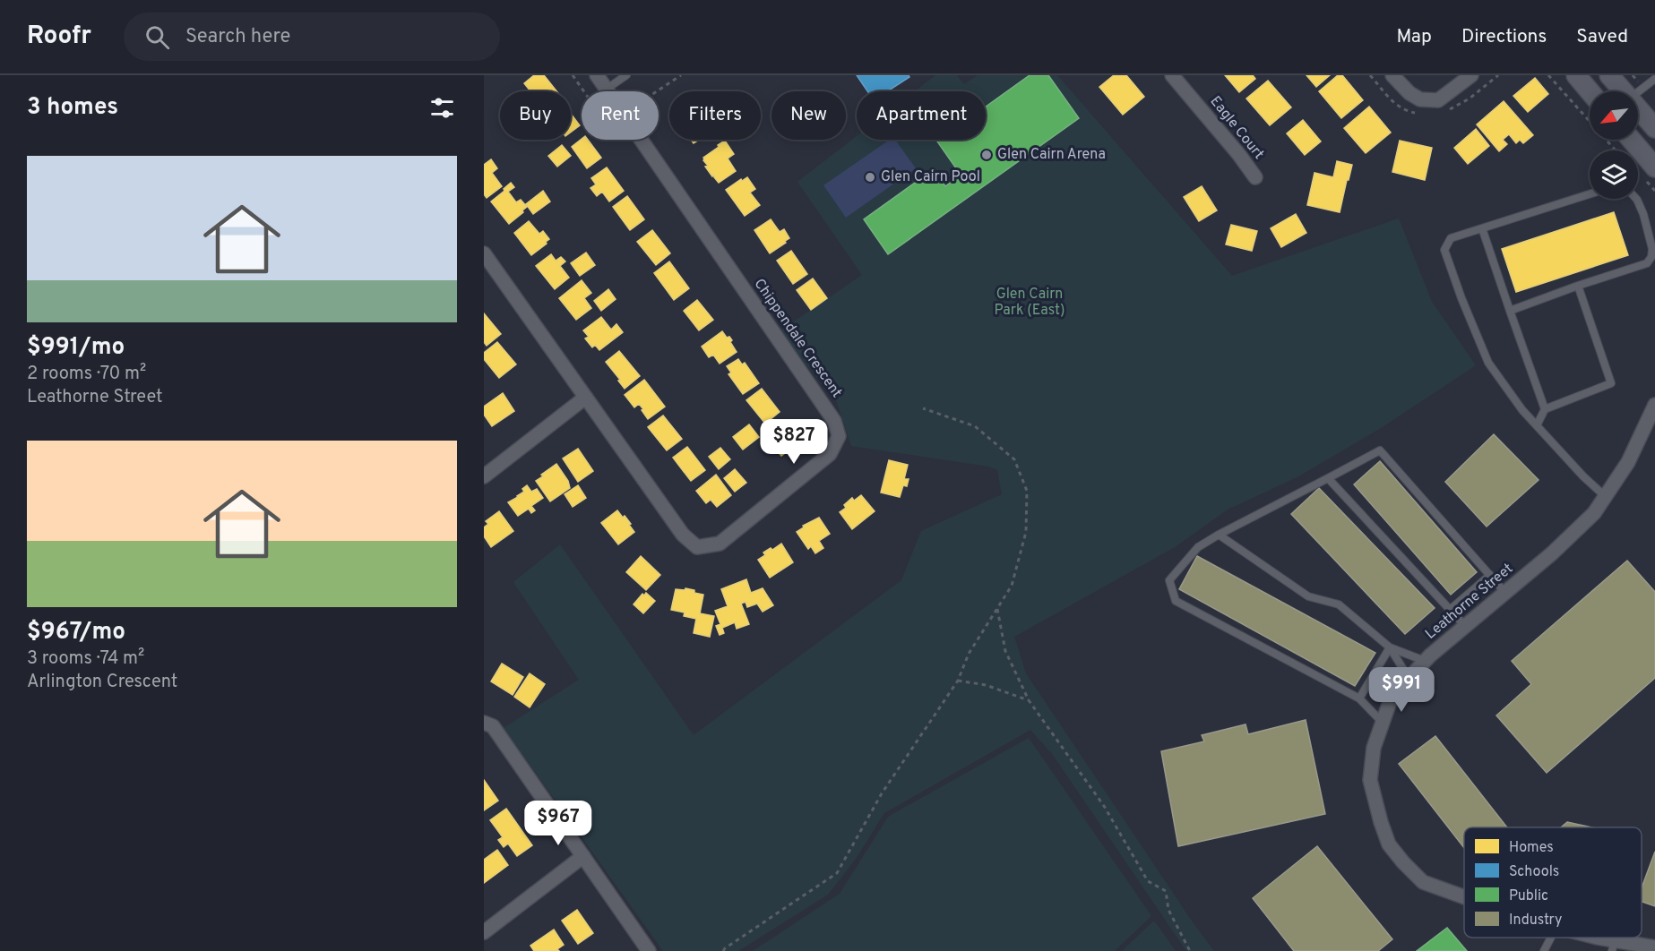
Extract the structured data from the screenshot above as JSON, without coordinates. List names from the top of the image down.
{
  "streets": {
    "street": ["Eagle Court", "Chippendale Crescent", "Leathorne Street"]
  },
  "parks": ["Glen Cairn Park (East)"],
  "places": ["Glen Cairn Arena", "Glen Cairn Pool"],
  "legend": [
    "Homes",
    "Schools",
    "Public",
    "Industry"
  ],
  "north": "bottom left",
  "page": {
    "header": "Roofr",
    "search": "Search here",
    "nav": ["Map", "Directions", "Saved"],
    "heading": "3 homes",
    "chip": [
      "Buy",
      "Rent",
      "Filters",
      "New",
      "Apartment"
    ],
    "list": [
      {
        "name": "$991/mo",
        "note": "2 rooms · 70 m² · Leathorne Street"
      },
      {
        "name": "$967/mo",
        "note": "3 rooms · 74 m² · Arlington Crescent"
      }
    ],
    "price": ["$827", "$991", "$967"]
  }
}
